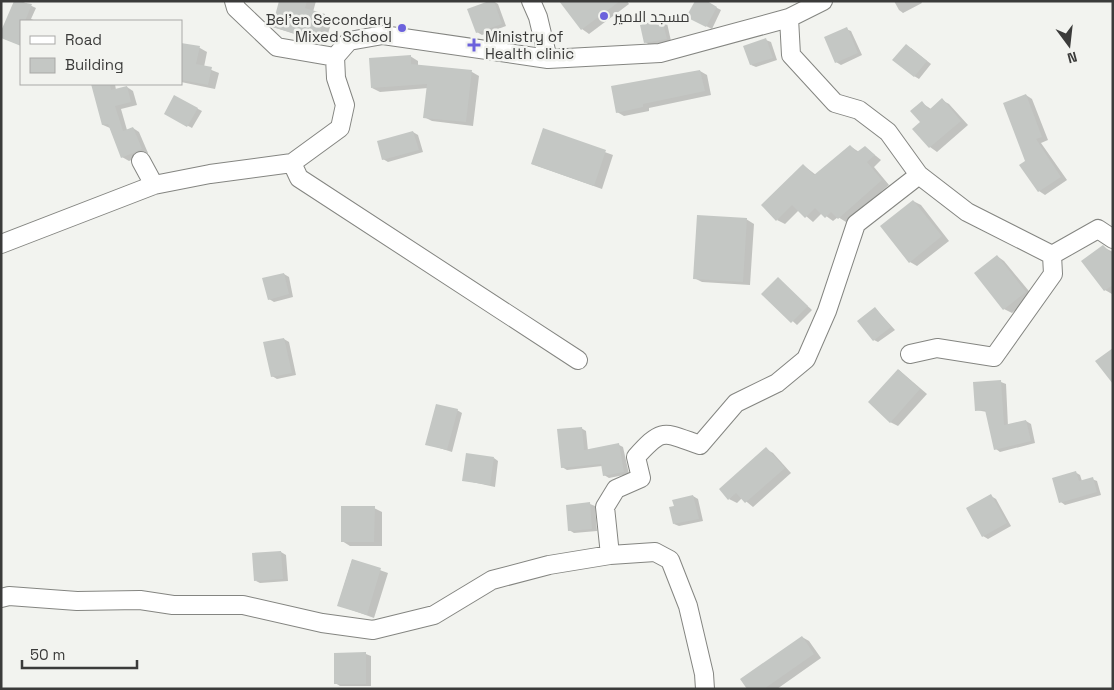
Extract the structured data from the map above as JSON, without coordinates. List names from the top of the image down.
{
  "places": {
    "other": ["مسجد الامير", "Bel'en Secondary Mixed School"],
    "health": ["Ministry of Health clinic"]
  },
  "legend": ["Road", "Building"],
  "scale_bar": "50 m",
  "north": "bottom"
}
